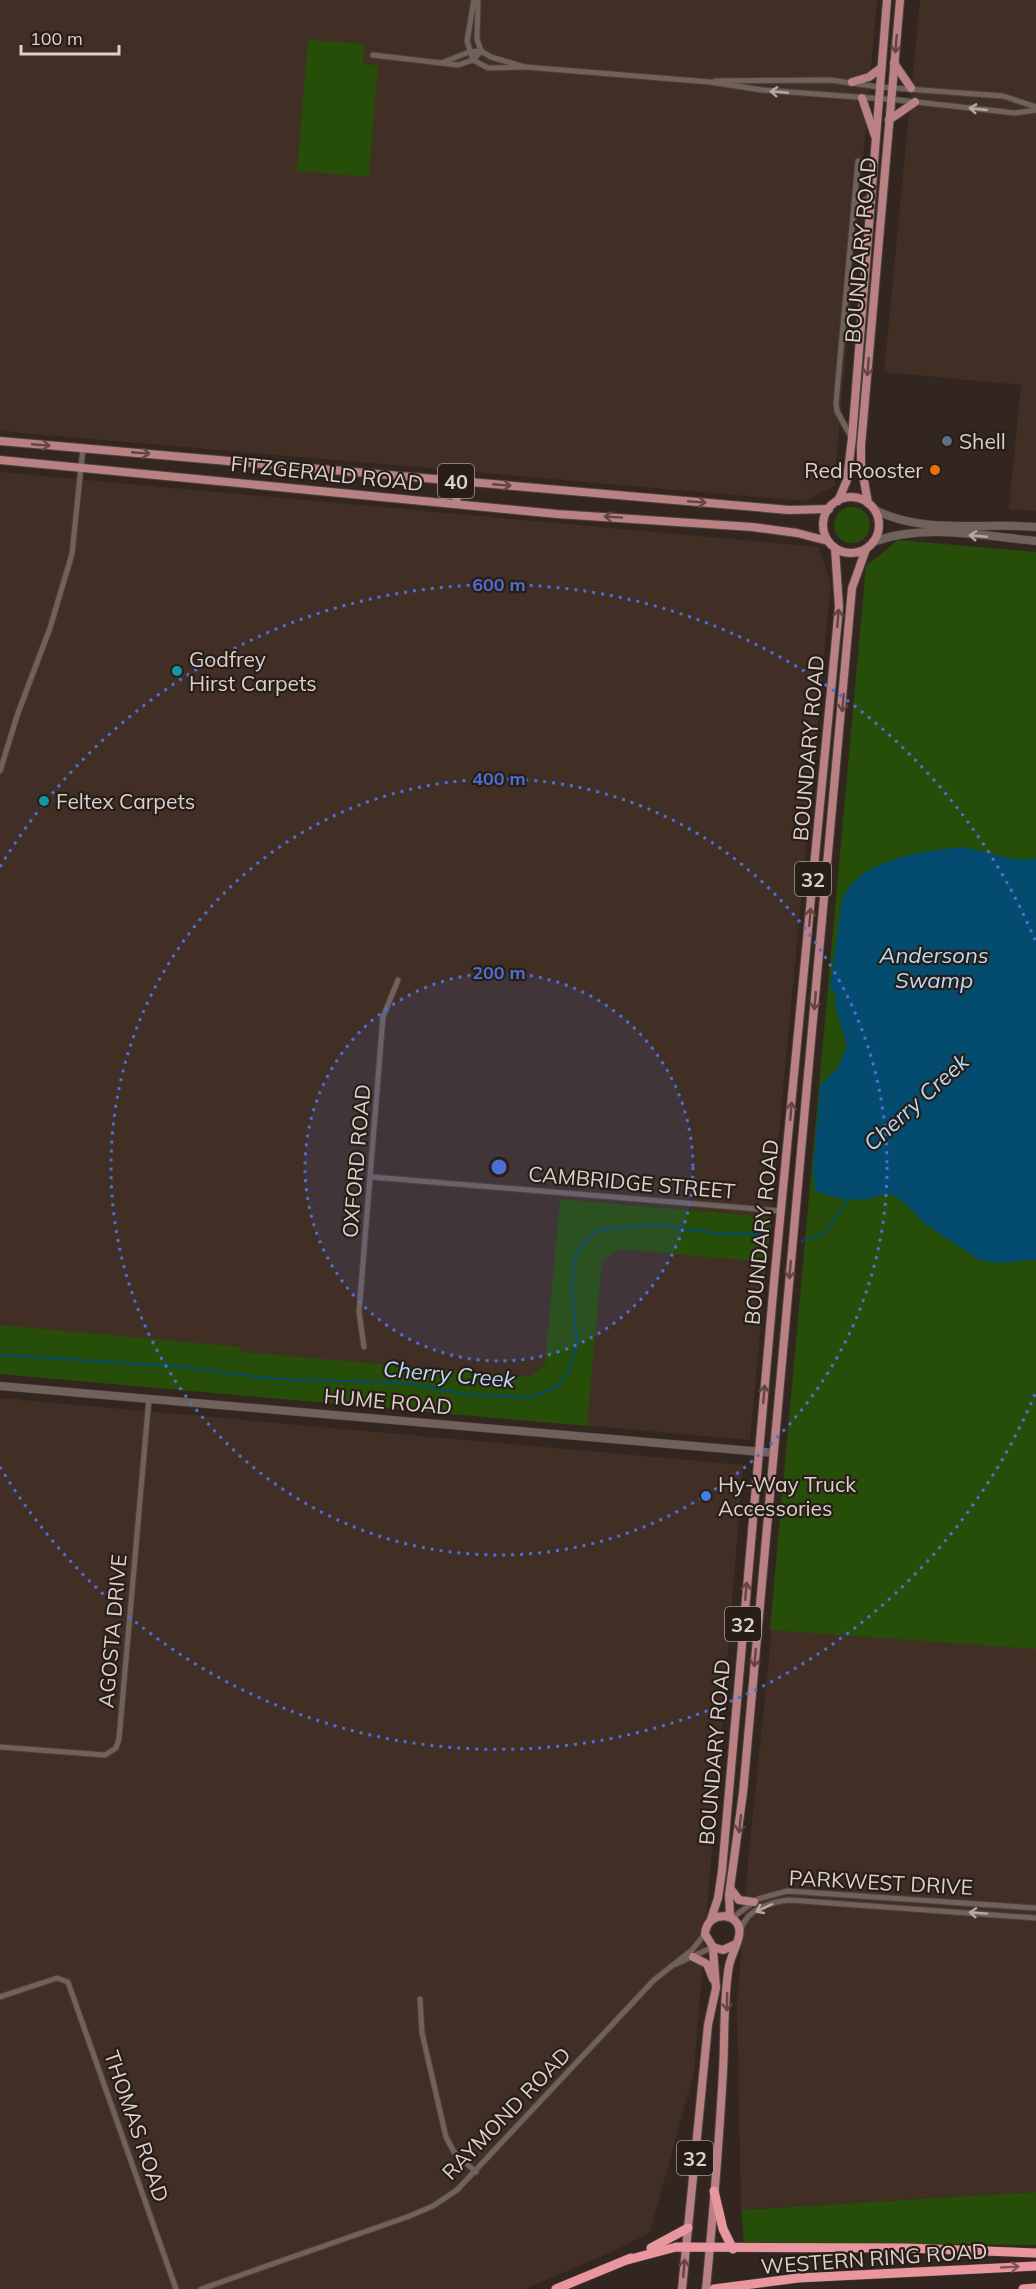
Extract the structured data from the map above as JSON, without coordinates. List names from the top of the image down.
{
  "streets": {
    "highway": ["WESTERN RING ROAD"],
    "main road": [
      "BOUNDARY ROAD",
      "FITZGERALD ROAD",
      "40",
      "32"
    ],
    "street": [
      "OXFORD ROAD",
      "CAMBRIDGE STREET",
      "HUME ROAD",
      "AGOSTA DRIVE",
      "PARKWEST DRIVE",
      "RAYMOND ROAD",
      "THOMAS ROAD"
    ]
  },
  "crossings": [
    ["BOUNDARY ROAD", "FITZGERALD ROAD"],
    ["BOUNDARY ROAD", "40"],
    ["BOUNDARY ROAD", "32"],
    ["BOUNDARY ROAD", "CAMBRIDGE STREET"],
    ["BOUNDARY ROAD", "HUME ROAD"],
    ["BOUNDARY ROAD", "PARKWEST DRIVE"],
    ["BOUNDARY ROAD", "RAYMOND ROAD"],
    ["FITZGERALD ROAD", "40"],
    ["32", "PARKWEST DRIVE"],
    ["32", "RAYMOND ROAD"],
    ["OXFORD ROAD", "CAMBRIDGE STREET"],
    ["HUME ROAD", "AGOSTA DRIVE"],
    ["PARKWEST DRIVE", "RAYMOND ROAD"]
  ],
  "water": ["Andersons Swamp", "Cherry Creek"],
  "places": [
    "Shell",
    "Red Rooster",
    "Godfrey Hirst Carpets",
    "Feltex Carpets",
    "Hy-Way Truck Accessories"
  ],
  "scale_bar": "100 m",
  "rings": ["600 m", "400 m", "200 m"]
}
